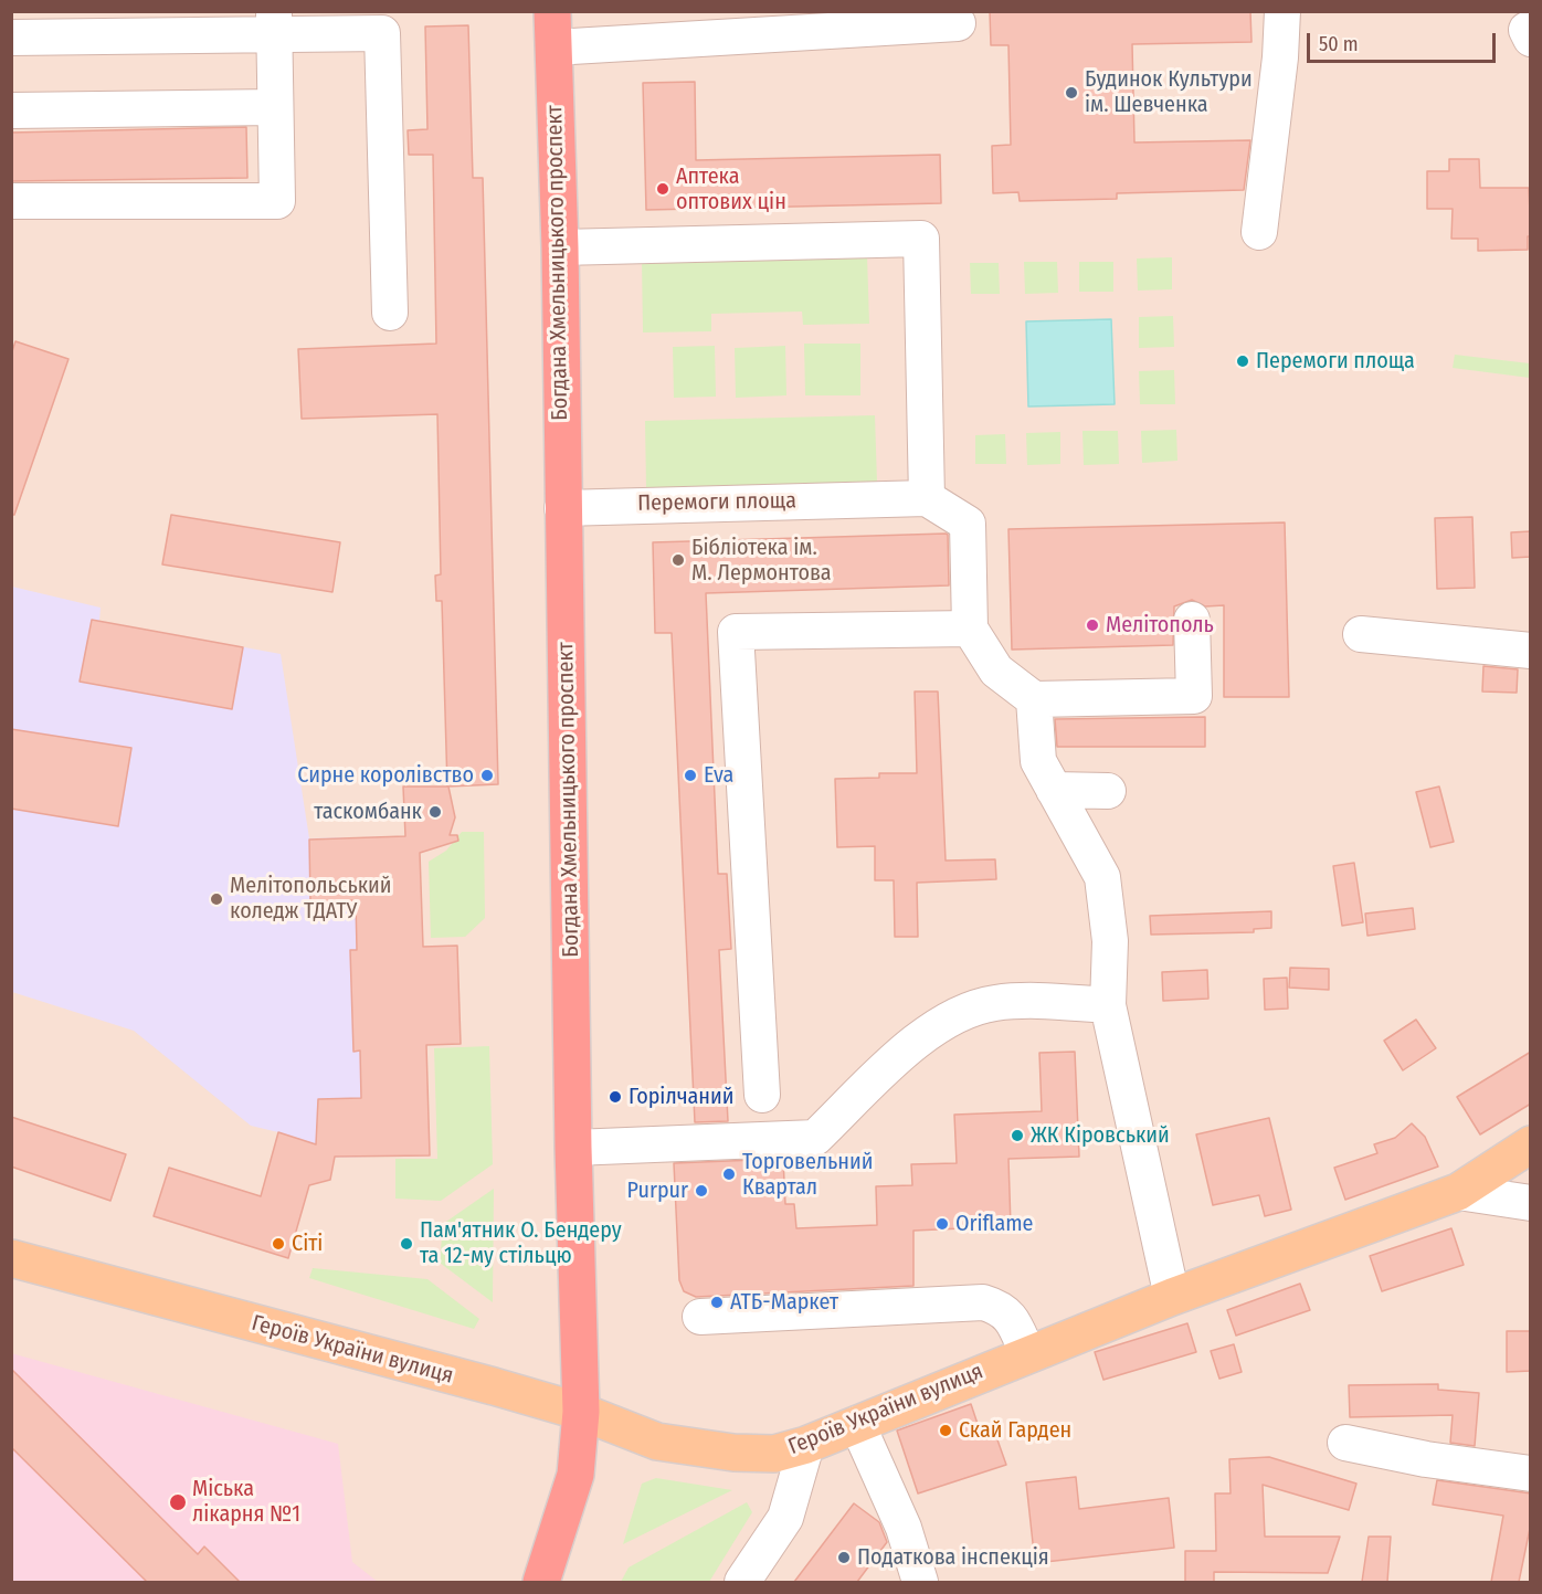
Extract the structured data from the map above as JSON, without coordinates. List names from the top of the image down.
{
  "streets": {
    "highway": ["Богдана Хмельницького проспект"],
    "main road": ["Героїв України вулиця"],
    "street": ["Перемоги площа"]
  },
  "crossings": [
    ["Богдана Хмельницького проспект", "Перемоги площа"],
    ["Богдана Хмельницького проспект", "Героїв України вулиця"]
  ],
  "places": [
    "Будинок Культури ім. Шевченка",
    "Аптека оптових цін",
    "Перемоги площа",
    "Бібліотека ім. М. Лермонтова",
    "Мелітополь",
    "Сирне королівство",
    "Eva",
    "таскомбанк",
    "Мелітопольський коледж ТДАТУ",
    "Горілчаний",
    "ЖК Кіровський",
    "Торговельний Квартал",
    "Purpur",
    "Oriflame",
    "Сіті",
    "Пам'ятник О. Бендеру та 12-му стільцю",
    "АТБ-Маркет",
    "Скай Гарден",
    "Міська лікарня №1",
    "Податкова інспекція"
  ],
  "scale_bar": "50 m"
}
